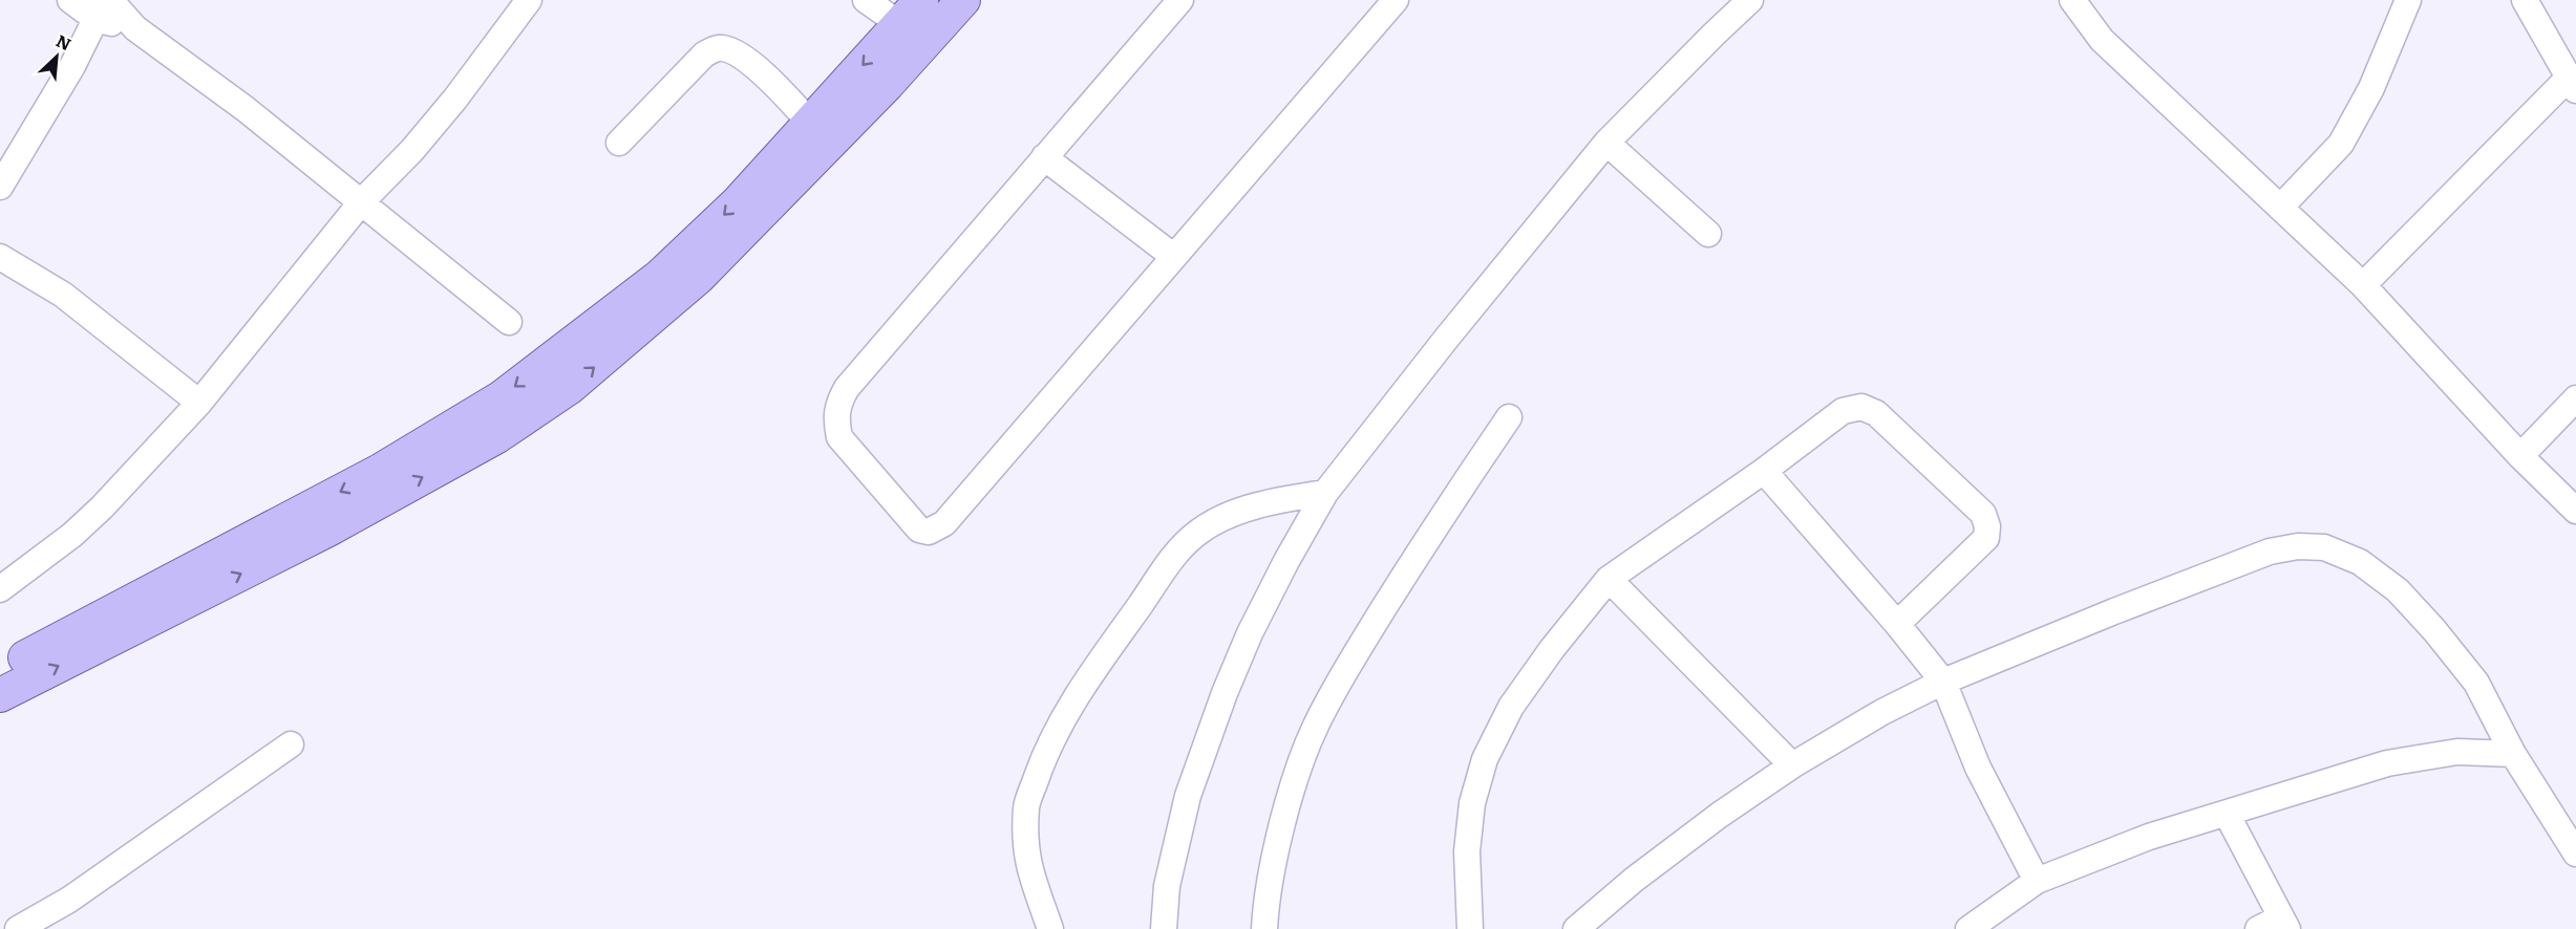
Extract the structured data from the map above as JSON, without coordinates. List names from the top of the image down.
{
  "north": "top right"
}
